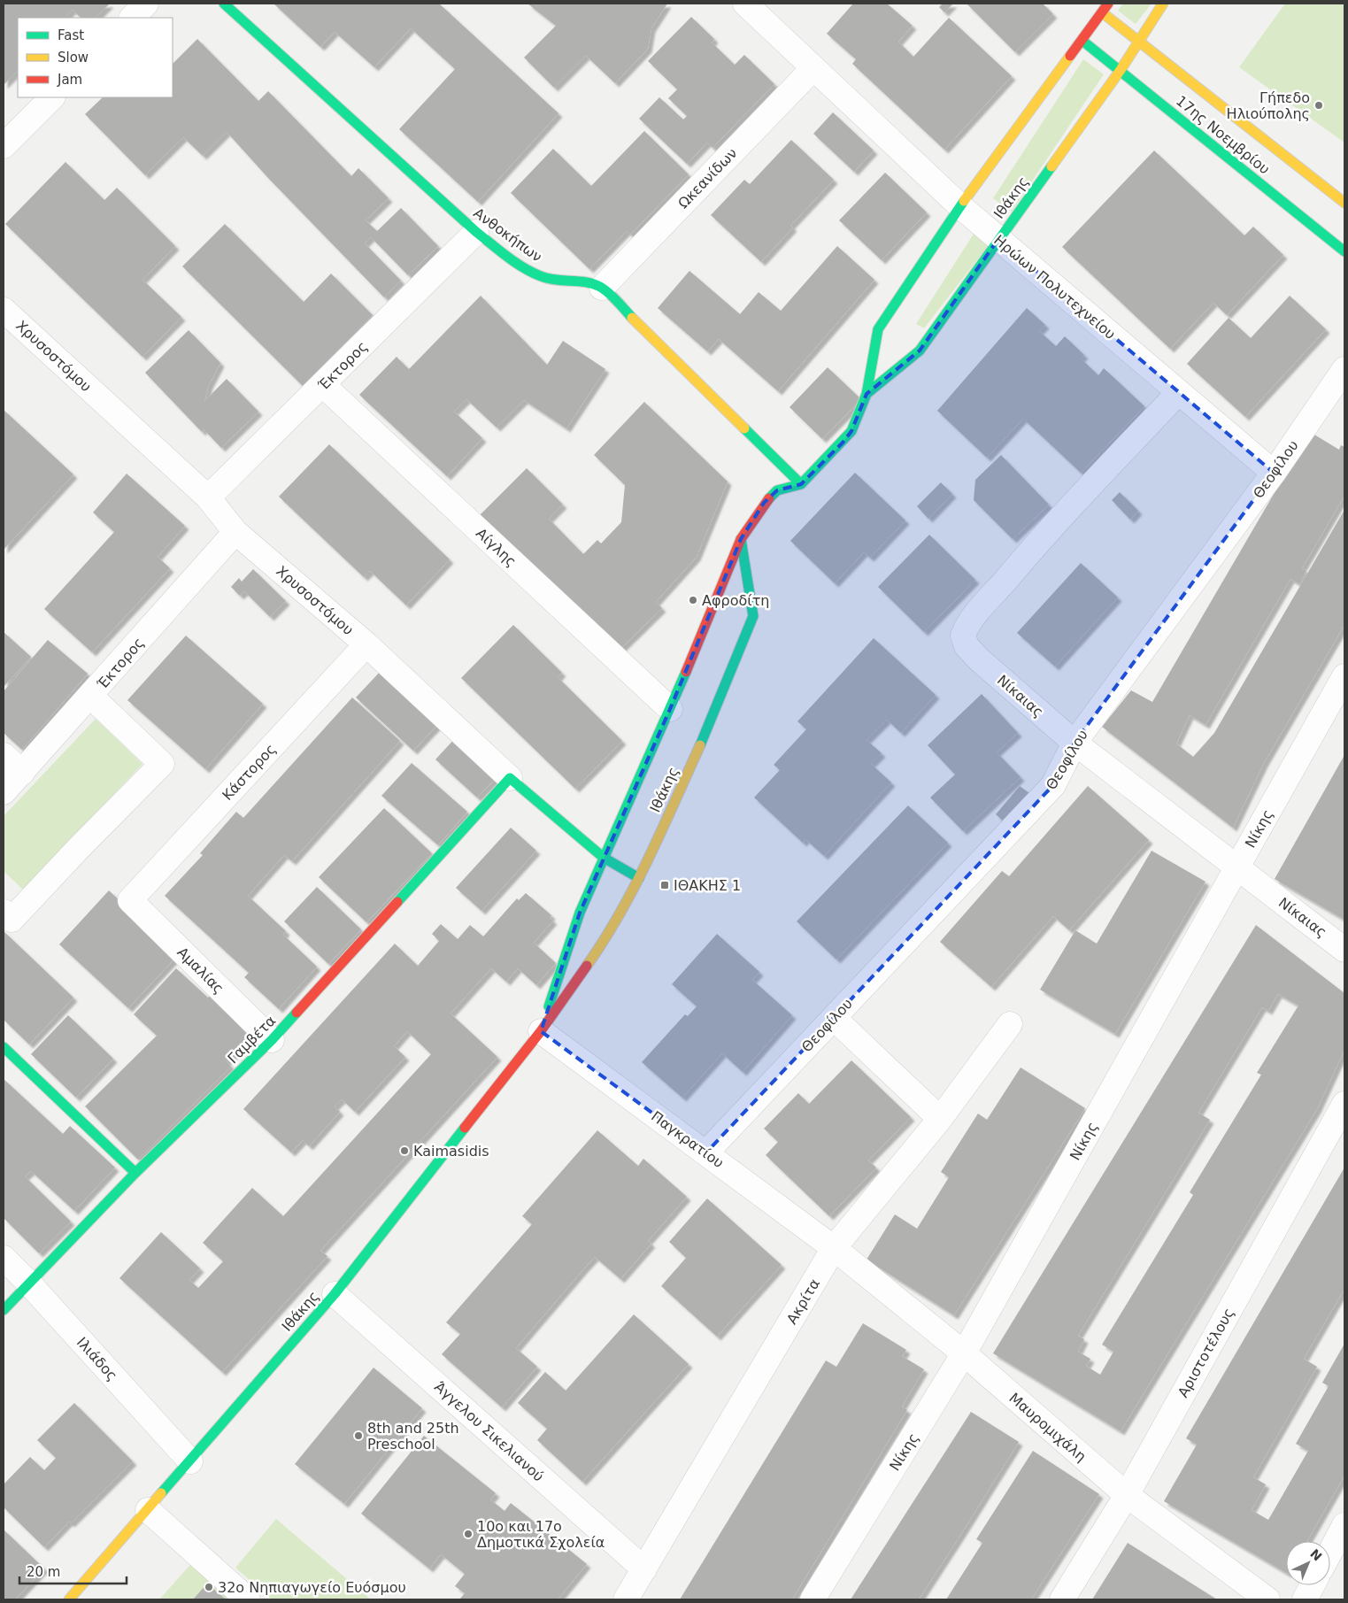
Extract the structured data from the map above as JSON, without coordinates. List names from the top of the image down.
{
  "streets": {
    "street": [
      "17ης Νοεμβρίου",
      "Ωκεανίδων",
      "Ιθάκης",
      "Ανθοκήπων",
      "Ηρώων Πολυτεχνείου",
      "Χρυσοστόμου",
      "Έκτορος",
      "Θεοφίλου",
      "Αίγλης",
      "Νίκαιας",
      "Κάστορος",
      "Νίκης",
      "Αμαλίας",
      "Γαμβέτα",
      "Παγκρατίου",
      "Ακρίτα",
      "Αριστοτέλους",
      "Ιλιάδος",
      "Μαυρομιχάλη",
      "Άγγελου Σικελιανού"
    ]
  },
  "crossings": [
    ["17ης Νοεμβρίου", "Ιθάκης"],
    ["Ωκεανίδων", "Ανθοκήπων"],
    ["Ωκεανίδων", "Ηρώων Πολυτεχνείου"],
    ["Ιθάκης", "Ανθοκήπων"],
    ["Ιθάκης", "Ηρώων Πολυτεχνείου"],
    ["Ιθάκης", "Χρυσοστόμου"],
    ["Ιθάκης", "Αίγλης"],
    ["Ιθάκης", "Παγκρατίου"],
    ["Ιθάκης", "Ιλιάδος"],
    ["Ιθάκης", "Άγγελου Σικελιανού"],
    ["Ανθοκήπων", "Έκτορος"],
    ["Ηρώων Πολυτεχνείου", "Θεοφίλου"],
    ["Ηρώων Πολυτεχνείου", "Νίκαιας"],
    ["Χρυσοστόμου", "Έκτορος"],
    ["Χρυσοστόμου", "Κάστορος"],
    ["Χρυσοστόμου", "Γαμβέτα"],
    ["Έκτορος", "Αίγλης"],
    ["Θεοφίλου", "Νίκαιας"],
    ["Θεοφίλου", "Παγκρατίου"],
    ["Νίκαιας", "Νίκης"],
    ["Κάστορος", "Αμαλίας"],
    ["Νίκης", "Μαυρομιχάλη"],
    ["Αμαλίας", "Γαμβέτα"],
    ["Γαμβέτα", "Ιλιάδος"],
    ["Παγκρατίου", "Ακρίτα"],
    ["Παγκρατίου", "Μαυρομιχάλη"],
    ["Ακρίτα", "Μαυρομιχάλη"],
    ["Ακρίτα", "Άγγελου Σικελιανού"],
    ["Αριστοτέλους", "Μαυρομιχάλη"]
  ],
  "places": {
    "other": [
      "Γήπεδο Ηλιούπολης",
      "Αφροδίτη",
      "Kaimasidis",
      "8th and 25th Preschool",
      "10ο και 17ο Δημοτικά Σχολεία",
      "32ο Νηπιαγωγείο Ευόσμου"
    ],
    "transit": ["ΙΘΑΚΗΣ 1"]
  },
  "legend": ["Fast", "Slow", "Jam"],
  "scale_bar": "20 m",
  "north": "top right"
}
